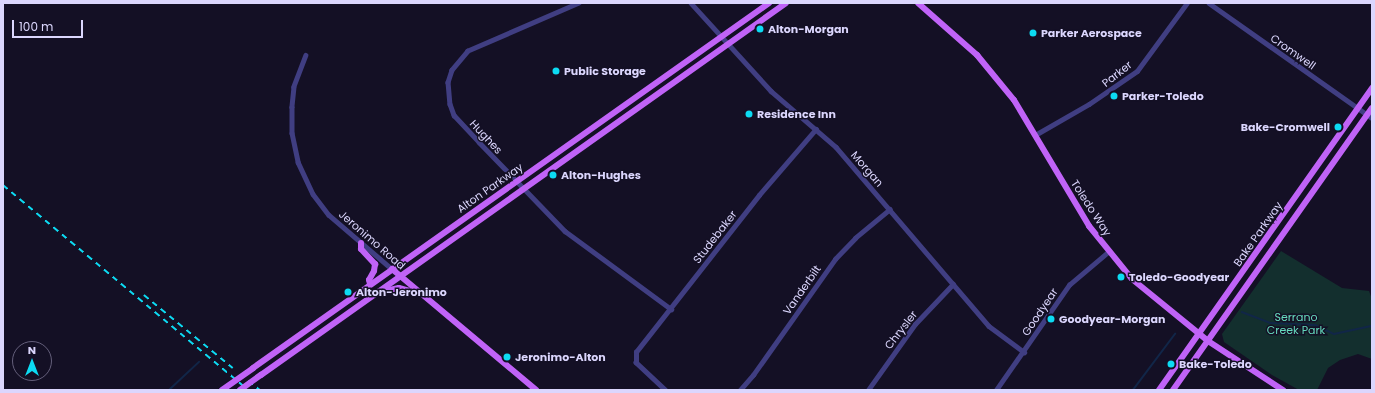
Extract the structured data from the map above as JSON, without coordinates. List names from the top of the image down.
{
  "streets": {
    "main road": [
      "Alton Parkway",
      "Toledo Way",
      "Bake Parkway",
      "Jeronimo Road"
    ],
    "street": [
      "Cromwell",
      "Parker",
      "Hughes",
      "Morgan",
      "Studebaker",
      "Vanderbilt",
      "Goodyear",
      "Chrysler"
    ]
  },
  "crossings": [
    ["Cromwell", "Bake Parkway"],
    ["Parker", "Toledo Way"],
    ["Hughes", "Alton Parkway"],
    ["Hughes", "Studebaker"],
    ["Morgan", "Alton Parkway"],
    ["Morgan", "Studebaker"],
    ["Morgan", "Vanderbilt"],
    ["Morgan", "Goodyear"],
    ["Morgan", "Chrysler"],
    ["Alton Parkway", "Jeronimo Road"],
    ["Toledo Way", "Bake Parkway"],
    ["Toledo Way", "Goodyear"]
  ],
  "parks": ["Serrano Creek Park"],
  "places": [
    "Alton-Morgan",
    "Parker Aerospace",
    "Public Storage",
    "Parker-Toledo",
    "Residence Inn",
    "Bake-Cromwell",
    "Alton-Hughes",
    "Toledo-Goodyear",
    "Alton-Jeronimo",
    "Goodyear-Morgan",
    "Jeronimo-Alton",
    "Bake-Toledo"
  ],
  "scale_bar": "100 m",
  "north": "top"
}
